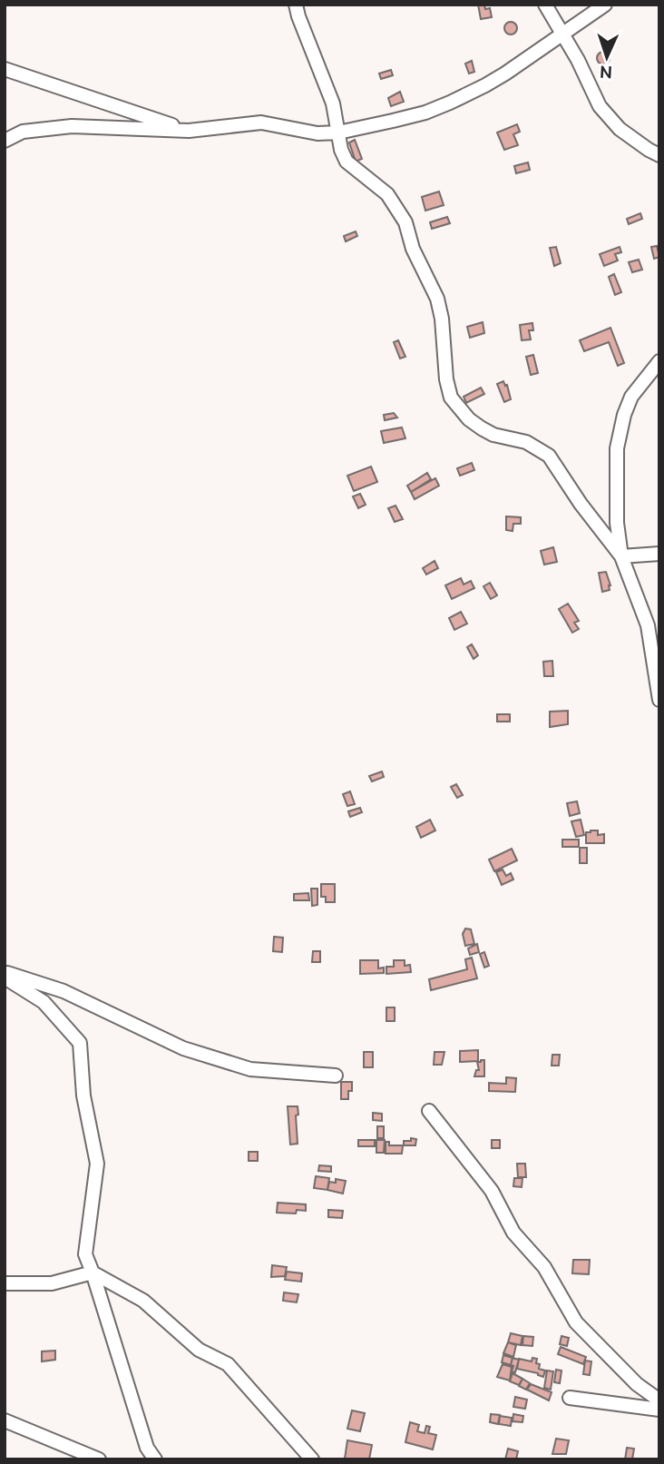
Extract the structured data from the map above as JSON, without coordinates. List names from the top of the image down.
{
  "north": "bottom"
}
